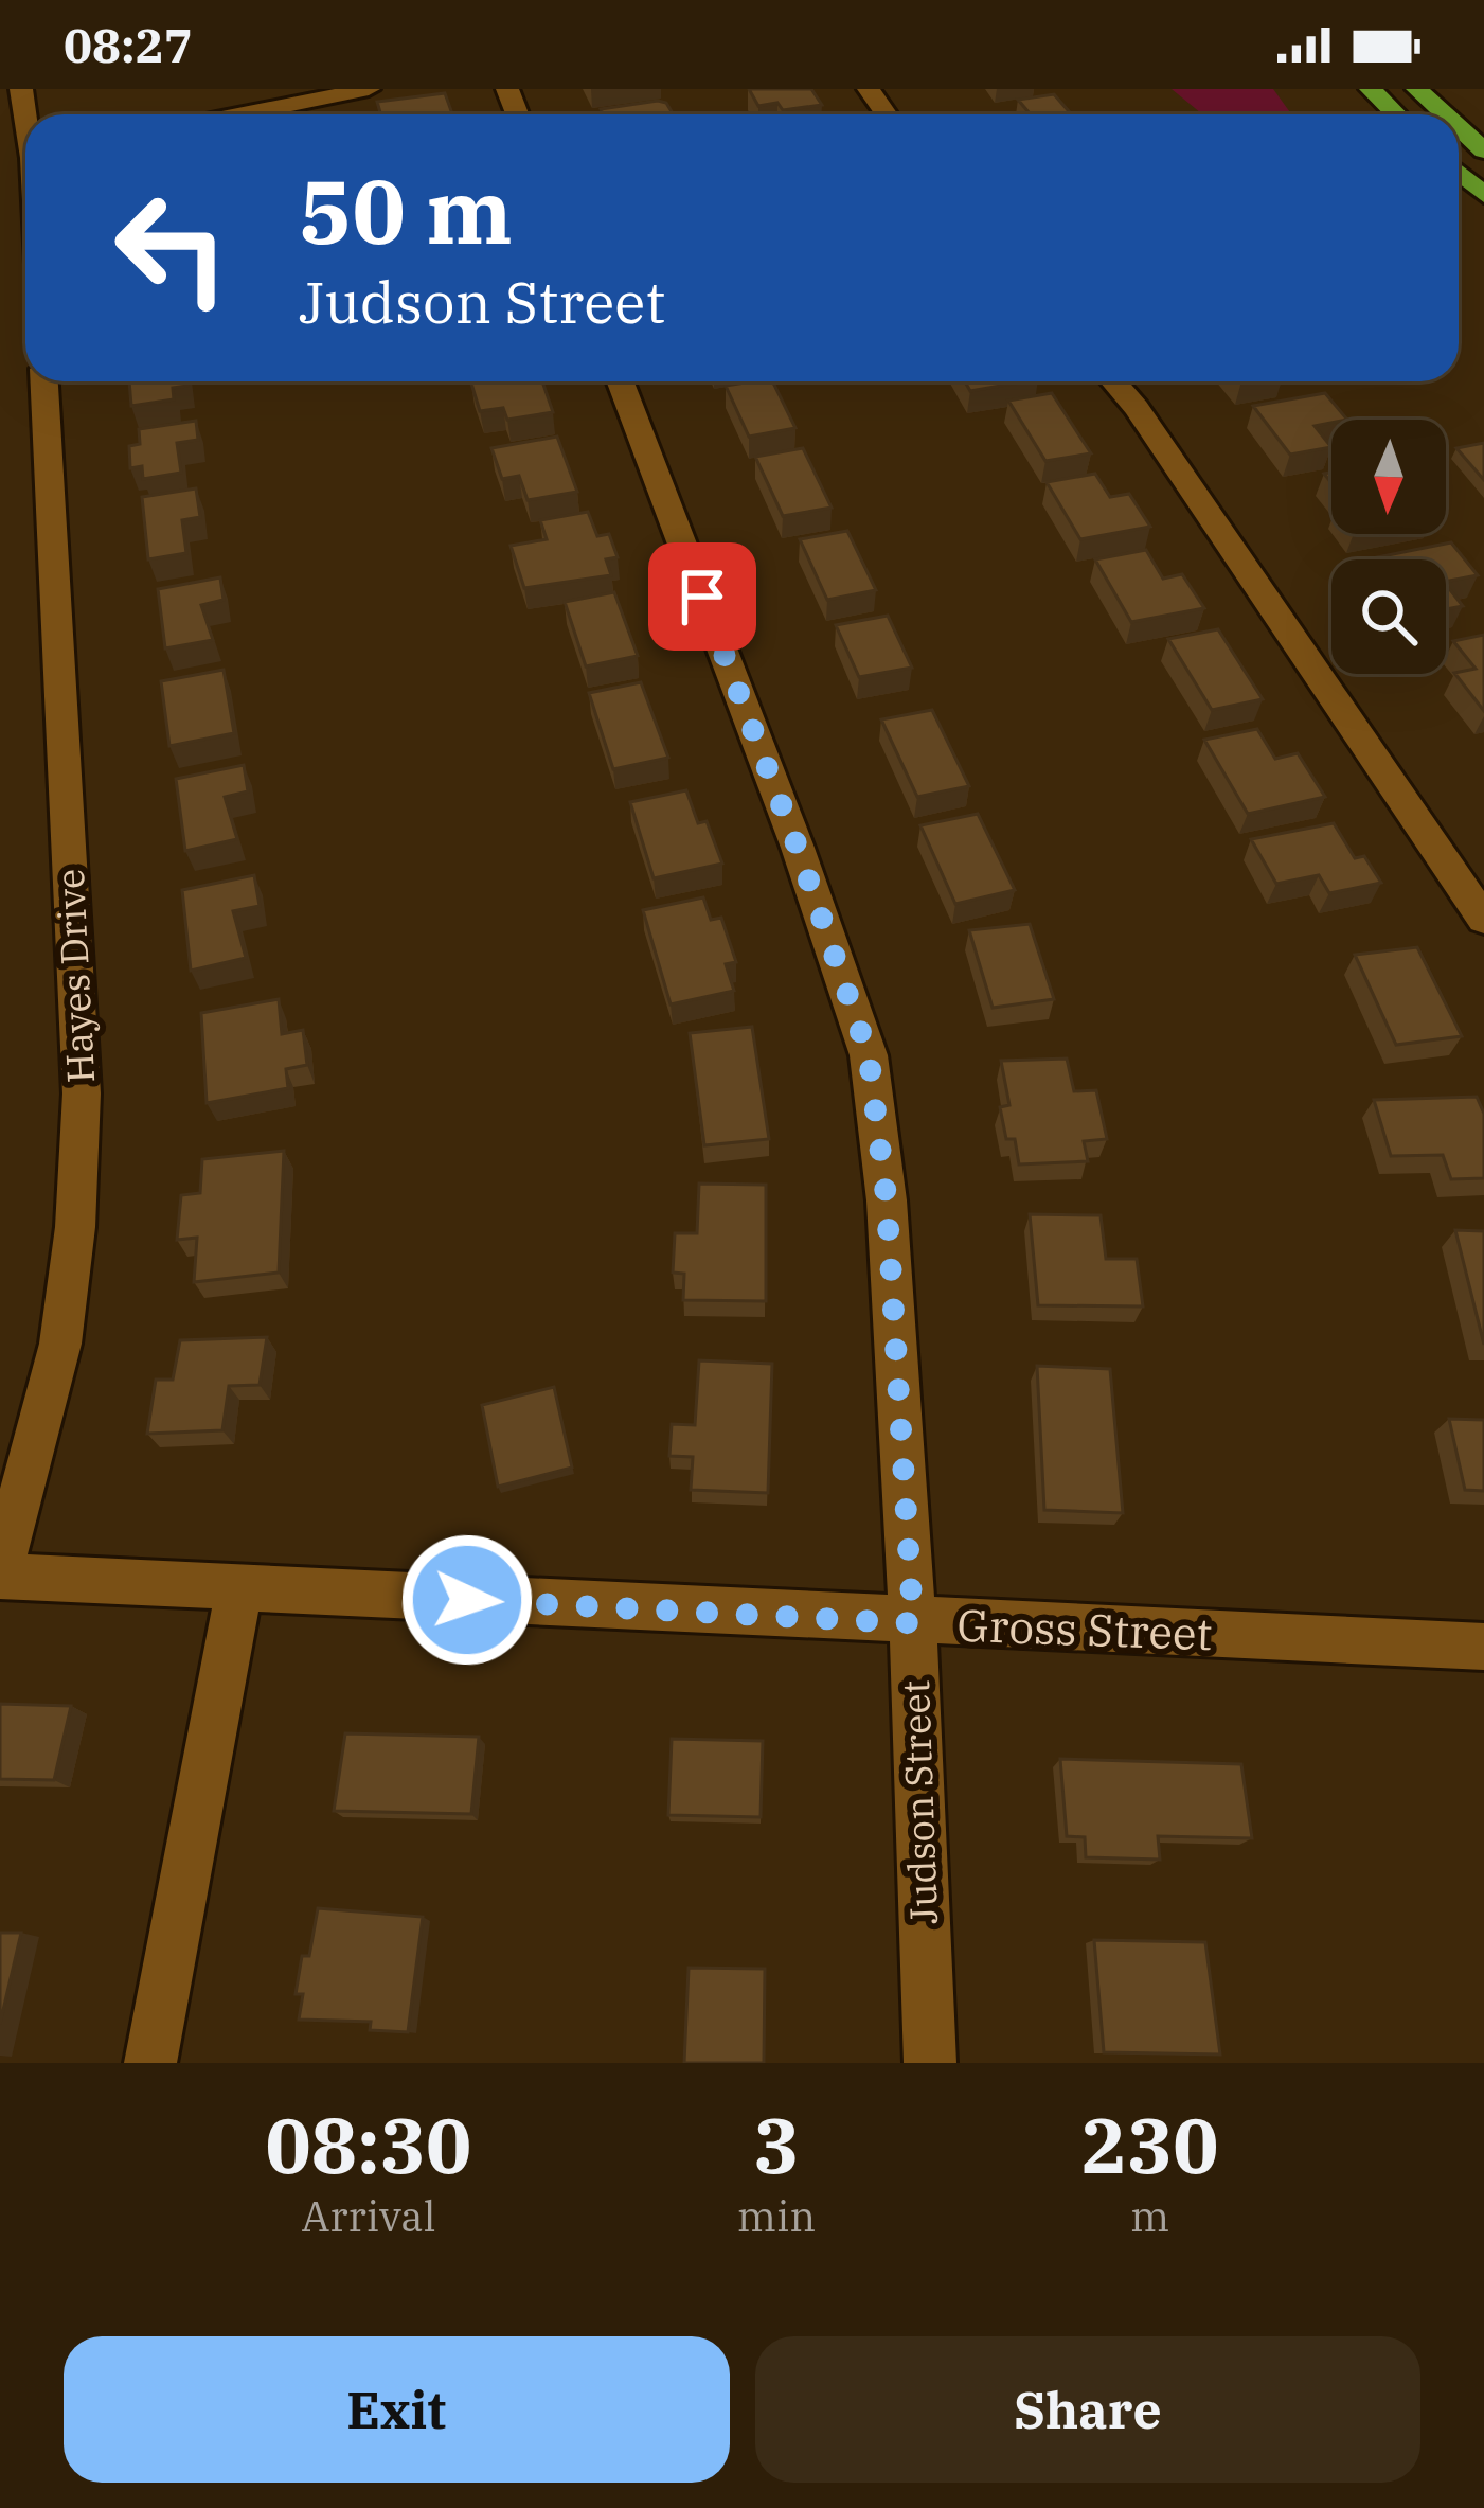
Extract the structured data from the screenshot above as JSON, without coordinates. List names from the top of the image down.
{
  "streets": {
    "street": ["Hayes Drive", "Gross Street", "Judson Street"]
  },
  "crossings": [
    ["Hayes Drive", "Gross Street"],
    ["Gross Street", "Judson Street"]
  ],
  "north": "bottom",
  "page": {
    "status": "08:27",
    "turn": ["50 m", "Judson Street"],
    "eta": [
      "08:30",
      "Arrival",
      "3",
      "min",
      "230",
      "m"
    ],
    "buttons": ["Exit", "Share"]
  }
}
